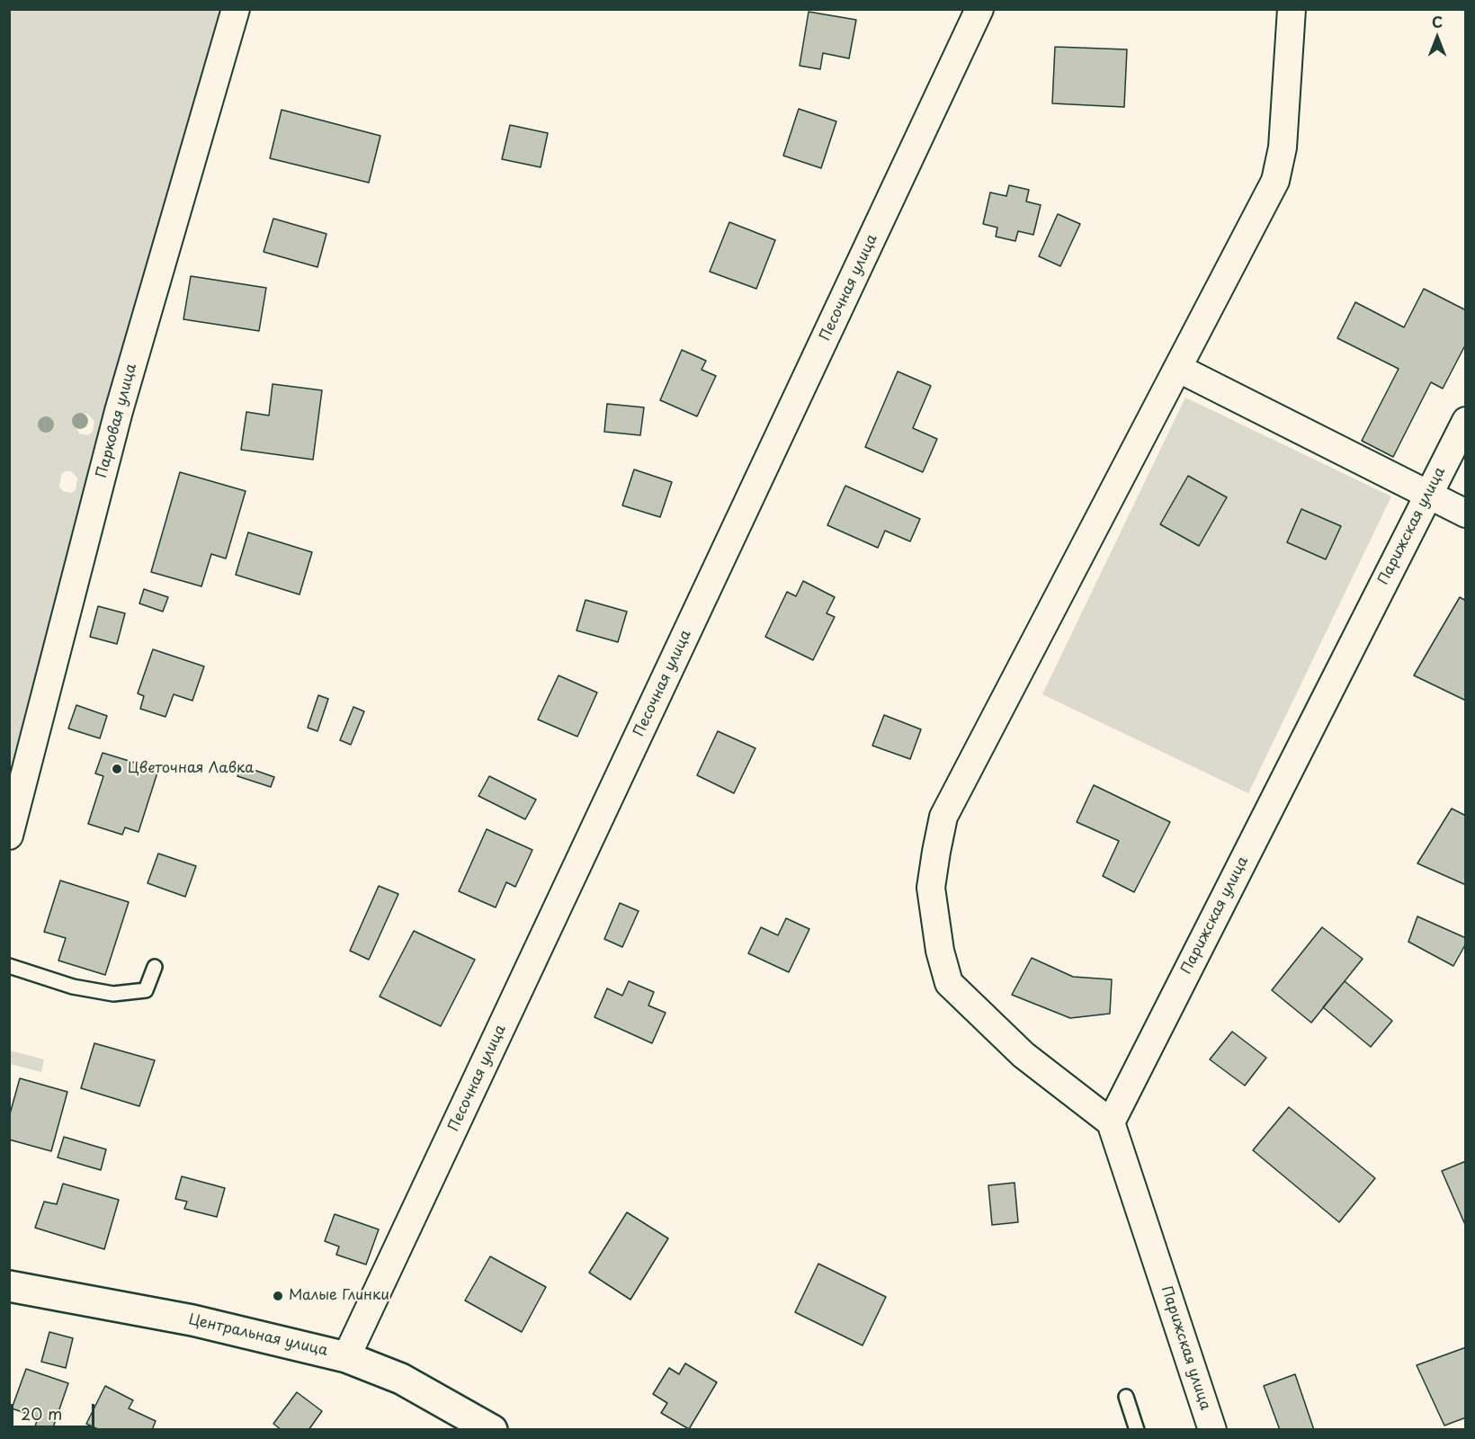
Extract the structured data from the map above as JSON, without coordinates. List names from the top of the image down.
{
  "streets": {
    "main road": ["Центральная улица"],
    "street": ["Песочная улица", "Парковая улица", "Парижская улица"]
  },
  "crossings": [
    ["Песочная улица", "Центральная улица"]
  ],
  "places": ["Цветочная Лавка", "Малые Глинки"],
  "scale_bar": "20 m",
  "north": "top"
}
